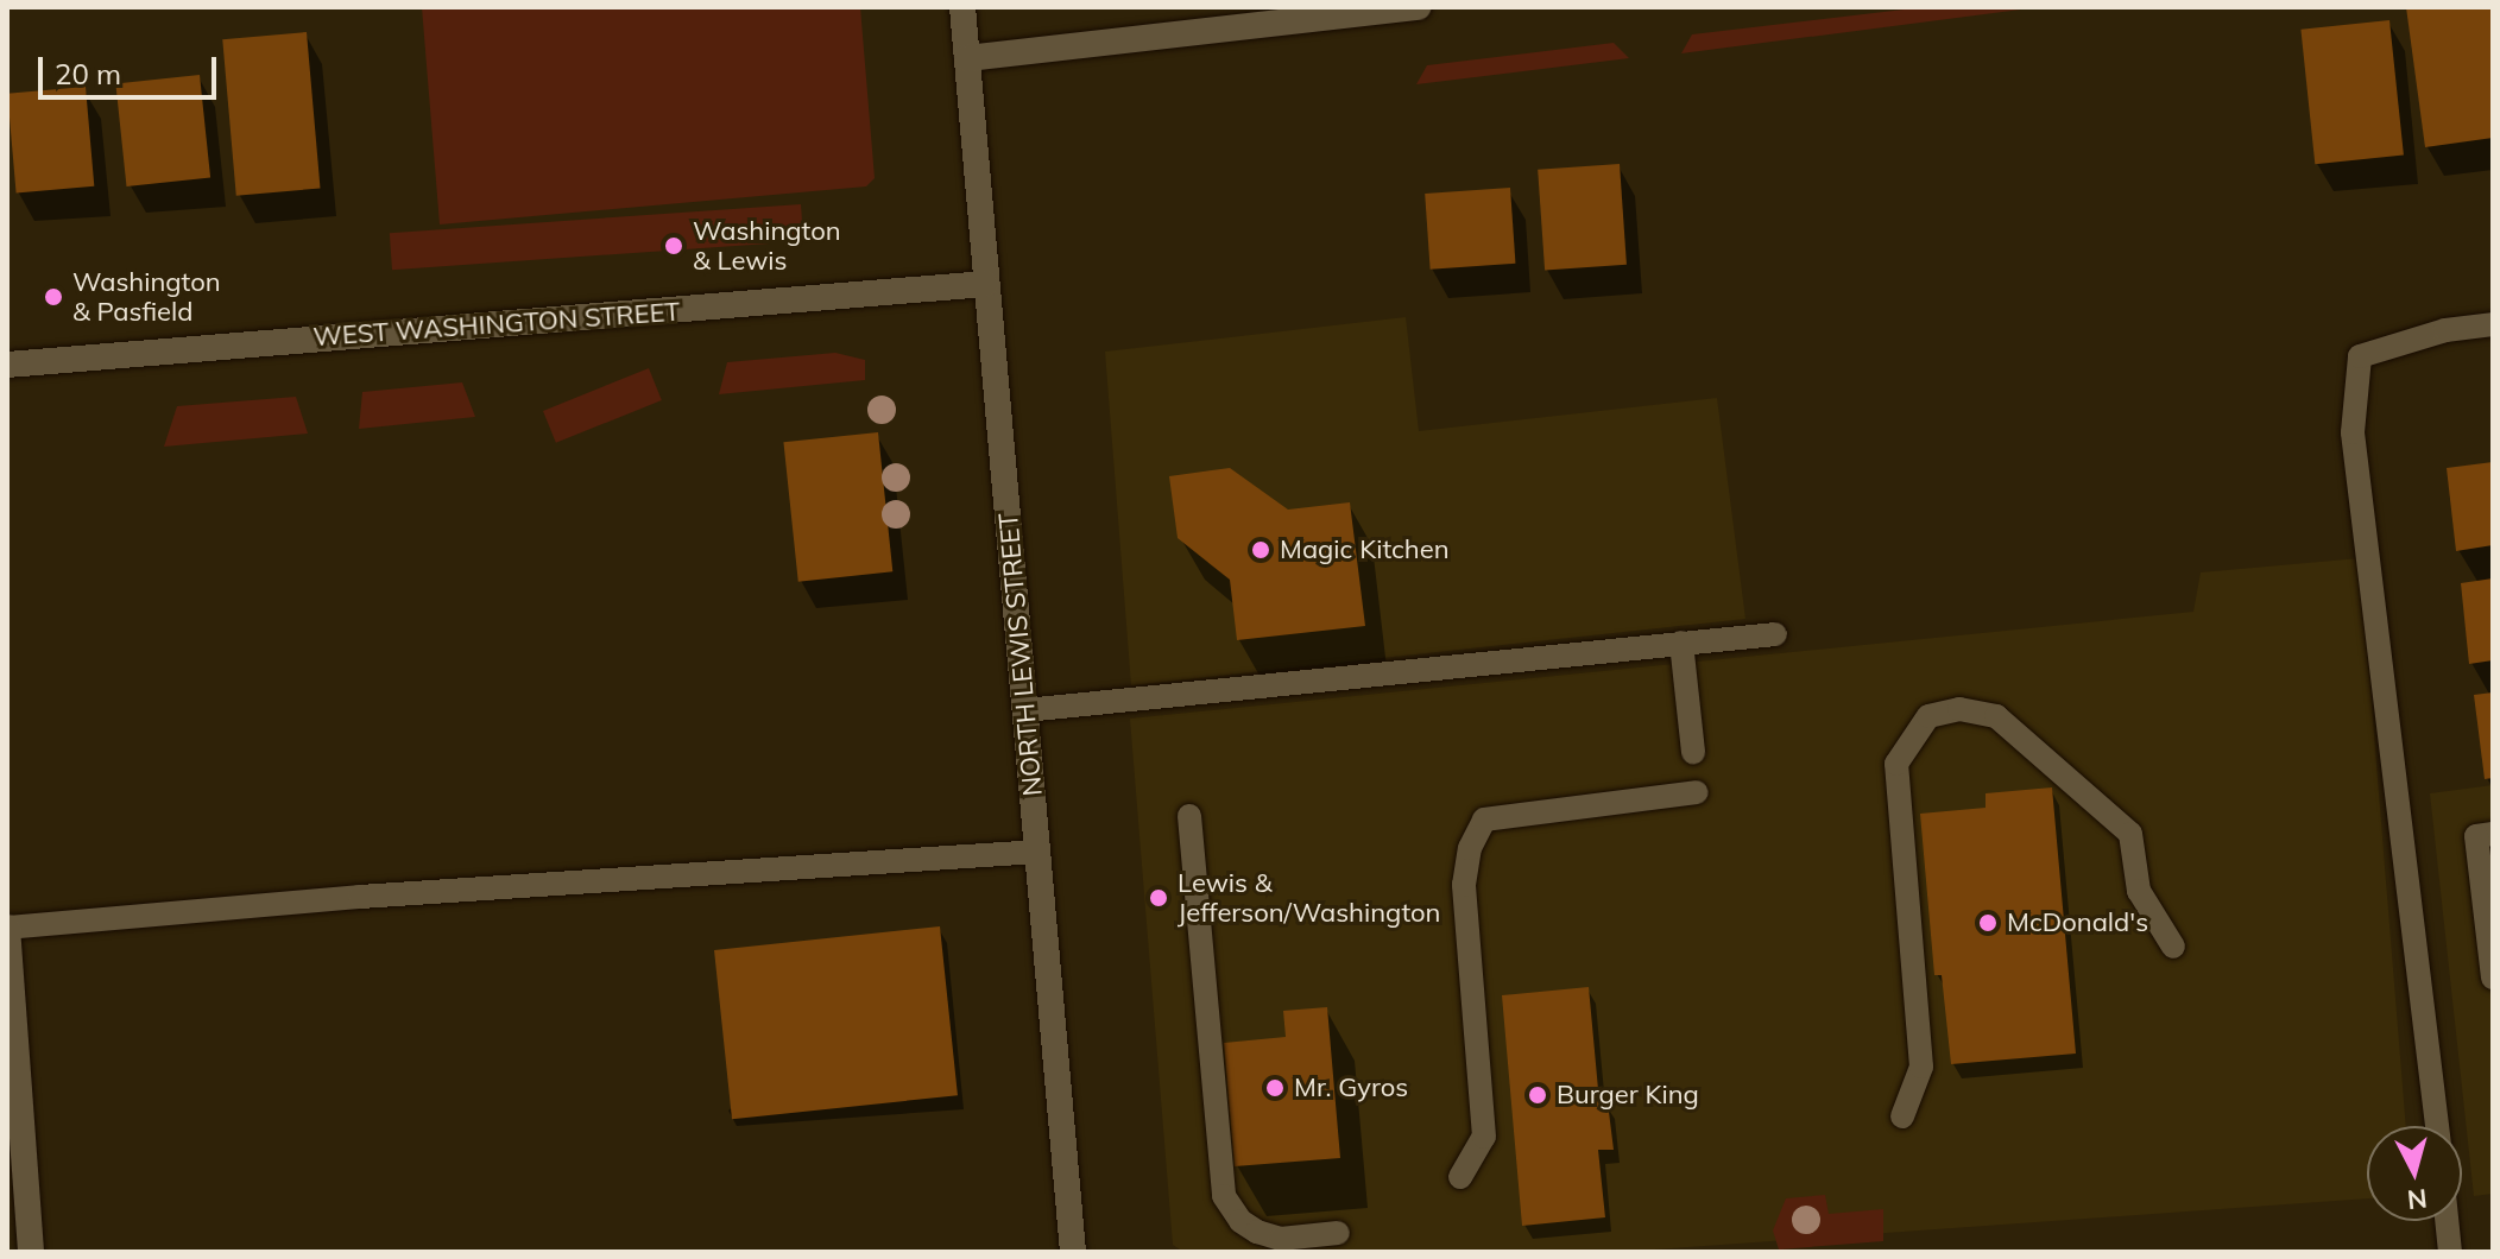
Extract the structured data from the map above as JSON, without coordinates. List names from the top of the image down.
{
  "streets": {
    "street": ["WEST WASHINGTON STREET", "NORTH LEWIS STREET"]
  },
  "crossings": [
    ["WEST WASHINGTON STREET", "NORTH LEWIS STREET"]
  ],
  "places": [
    "Washington & Lewis",
    "Washington & Pasfield",
    "Magic Kitchen",
    "Lewis & Jefferson/Washington",
    "McDonald's",
    "Mr. Gyros",
    "Burger King"
  ],
  "scale_bar": "20 m",
  "north": "bottom"
}
